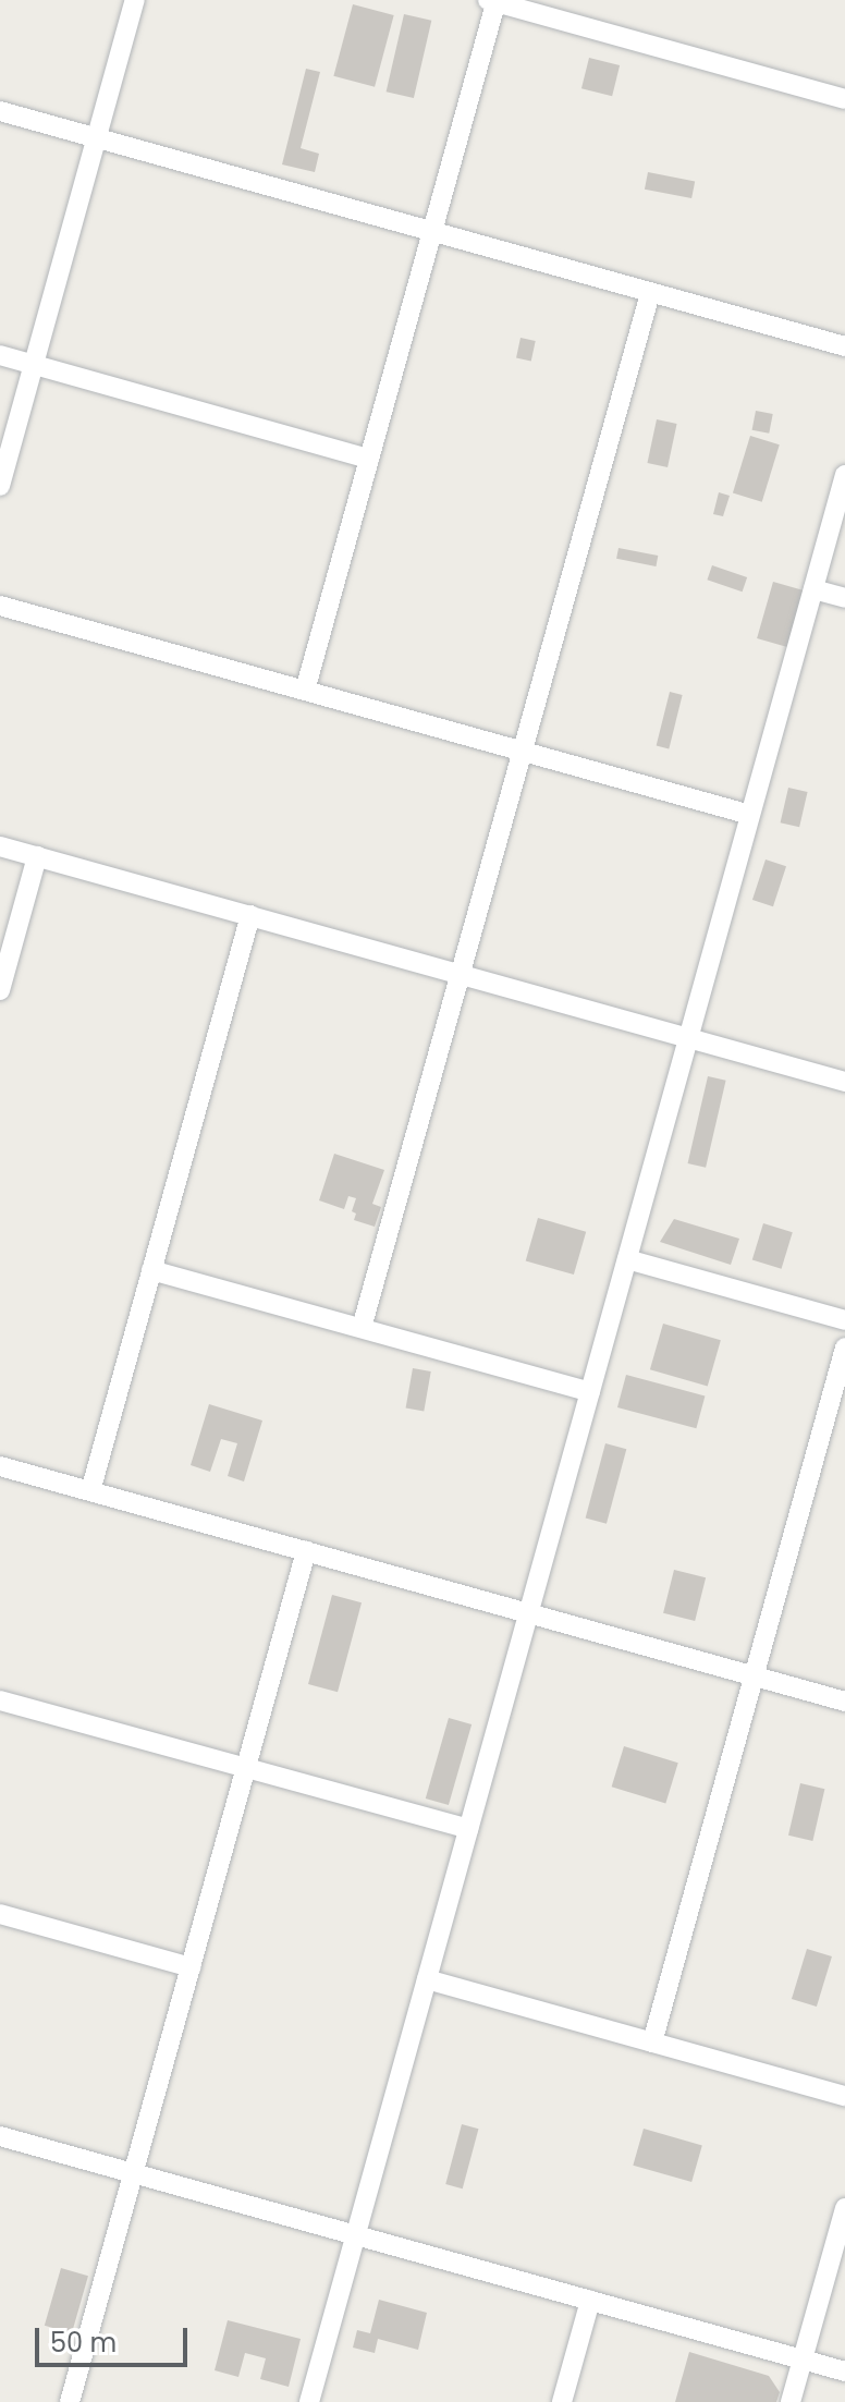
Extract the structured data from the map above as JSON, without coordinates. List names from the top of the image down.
{
  "scale_bar": "50 m"
}
